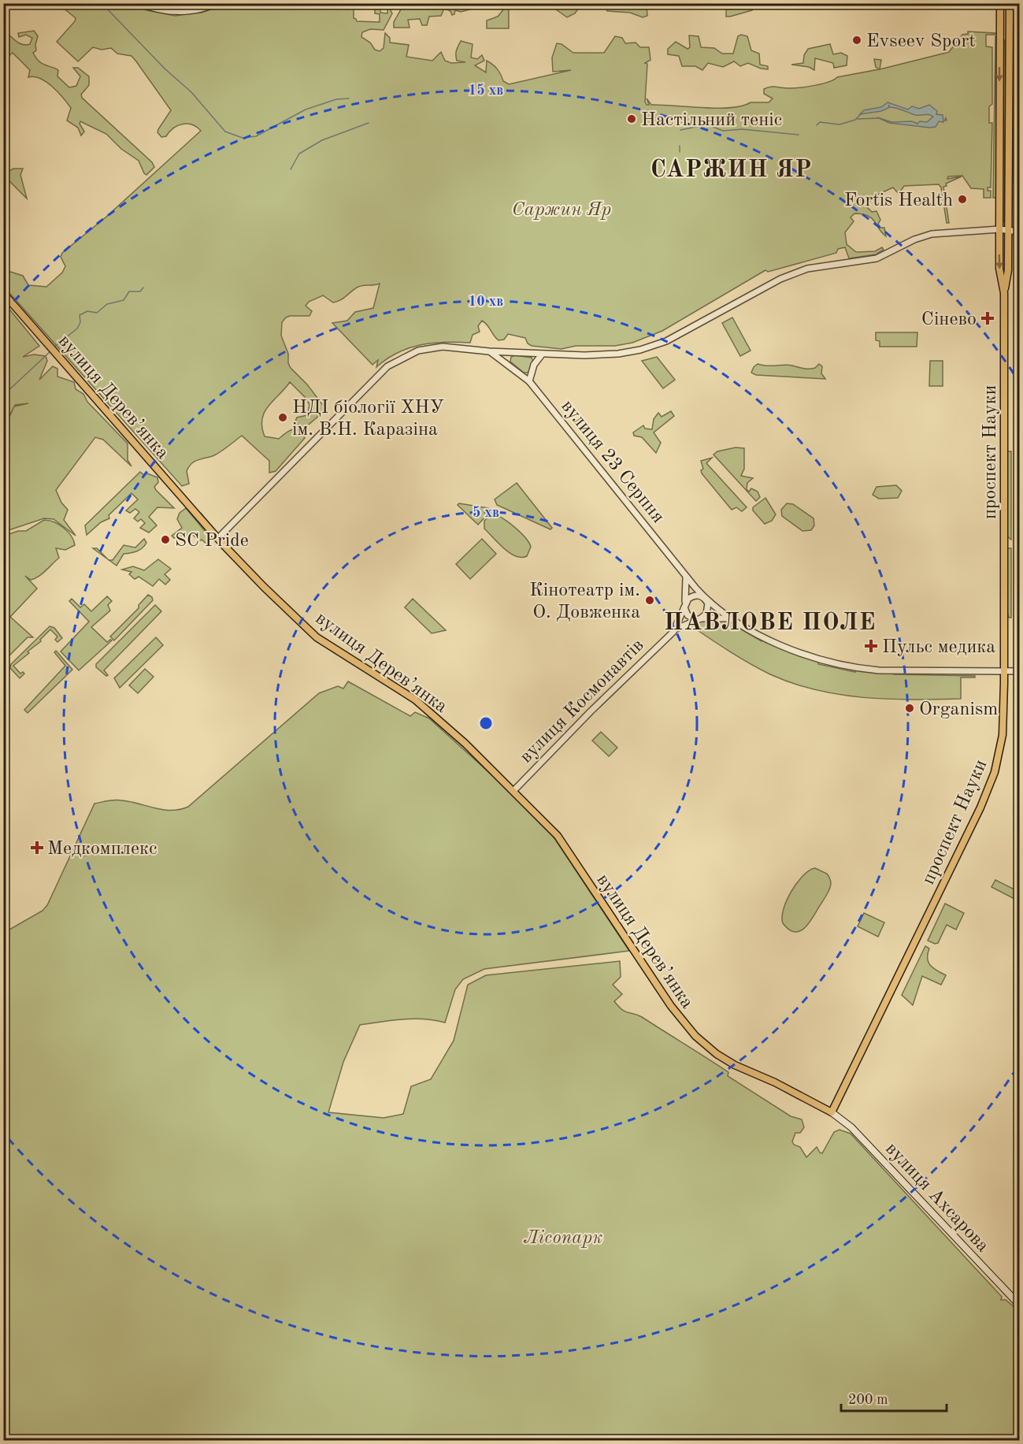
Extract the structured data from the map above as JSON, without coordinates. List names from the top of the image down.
{
  "streets": {
    "main road": ["вулиця Дерев’янка", "проспект Науки", "вулиця Ахсарова"],
    "street": ["вулиця 23 Серпня", "вулиця Космонавтів"]
  },
  "crossings": [
    ["вулиця Дерев’янка", "проспект Науки"],
    ["вулиця Дерев’янка", "вулиця Космонавтів"],
    ["вулиця Дерев’янка", "вулиця Ахсарова"],
    ["проспект Науки", "вулиця 23 Серпня"],
    ["проспект Науки", "вулиця Ахсарова"],
    ["вулиця 23 Серпня", "вулиця Космонавтів"]
  ],
  "districts": ["САРЖИН ЯР", "ПАВЛОВЕ ПОЛЕ"],
  "parks": ["Саржин Яр", "Лісопарк"],
  "places": {
    "other": [
      "Evseev Sport",
      "Настільний теніс",
      "Fortis Health",
      "НДІ біології ХНУ ім. В.Н. Каразіна",
      "SC Pride",
      "Кінотеатр ім. О. Довженка",
      "Organism"
    ],
    "health": ["Сінево", "Пульс медика", "Медкомплекс"]
  },
  "scale_bar": "200 m",
  "rings": ["15 хв", "10 хв", "5 хв"]
}
